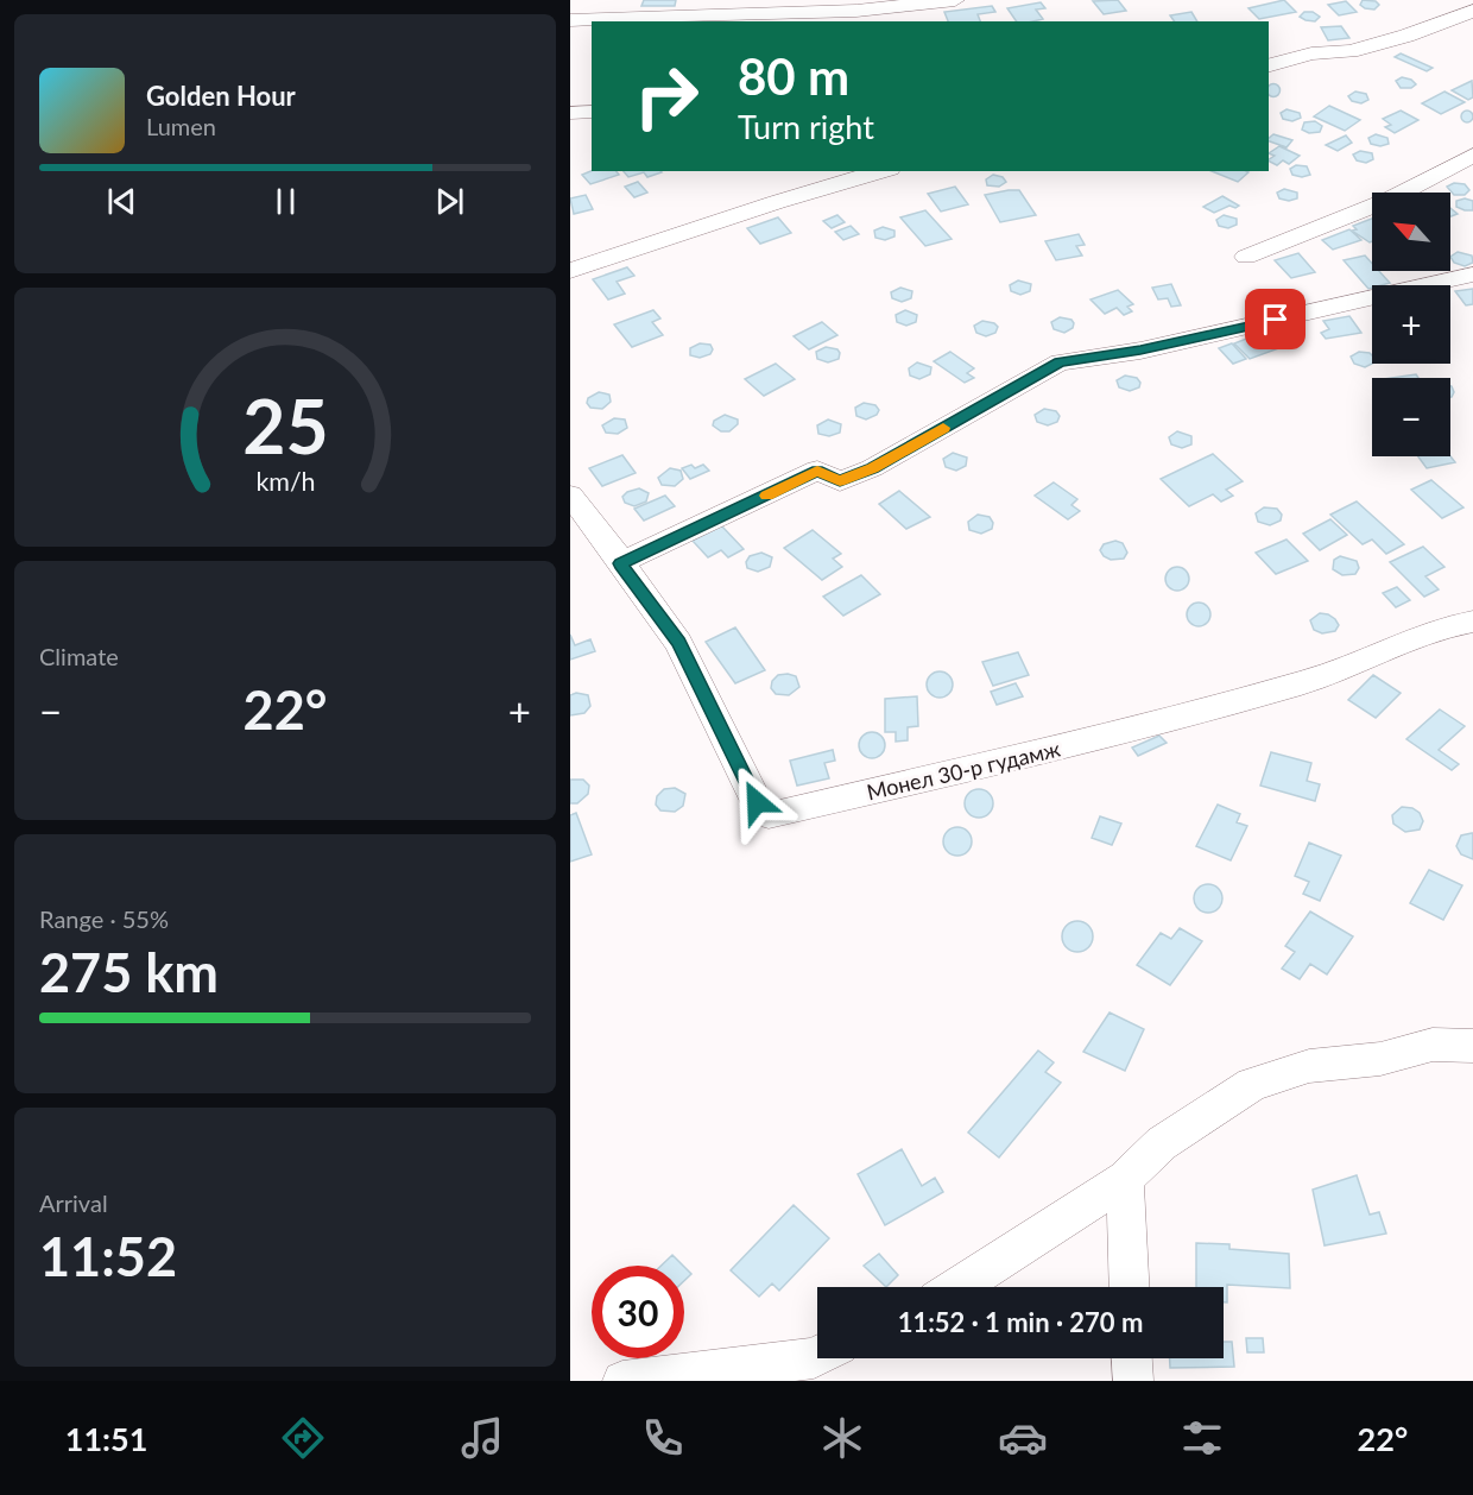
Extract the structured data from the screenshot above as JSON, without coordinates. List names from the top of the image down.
{
  "streets": {
    "street": ["Монел 30-р гудамж"]
  },
  "north": "top left",
  "page": {
    "turn": ["80 m", "Turn right"],
    "song": ["Golden Hour", "Lumen"],
    "map_buttons": ["+", "−"],
    "tile": [
      "Climate",
      ["Range · 55%", "275 km"],
      ["Arrival", "11:52"]
    ],
    "heat": ["−", "22°", "+"],
    "limit": "30",
    "trip": "11:52 · 1 min · 270 m",
    "tabs": ["11:51", "22°"],
    "gauge": ["25", "km/h"]
  }
}
